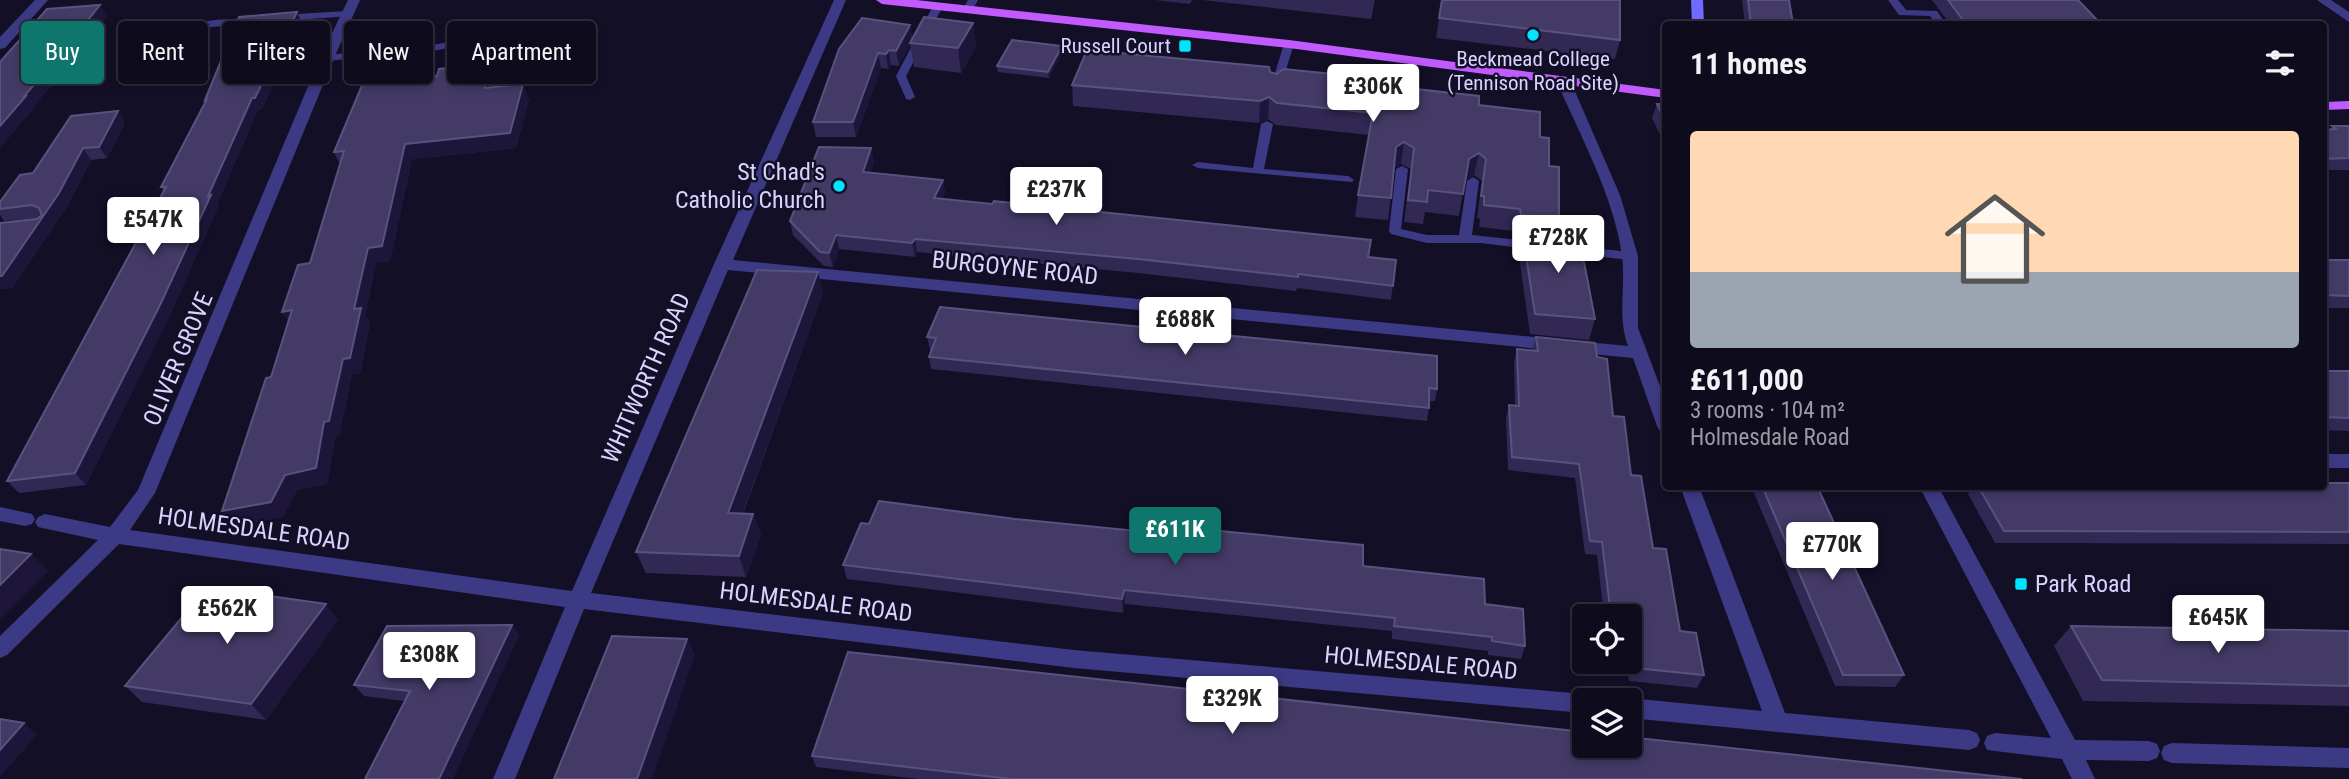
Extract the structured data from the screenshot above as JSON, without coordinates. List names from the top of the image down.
{
  "streets": {
    "street": [
      "BURGOYNE ROAD",
      "OLIVER GROVE",
      "WHITWORTH ROAD",
      "HOLMESDALE ROAD"
    ]
  },
  "crossings": [
    ["BURGOYNE ROAD", "WHITWORTH ROAD"],
    ["OLIVER GROVE", "HOLMESDALE ROAD"],
    ["WHITWORTH ROAD", "HOLMESDALE ROAD"]
  ],
  "places": {
    "other": ["Beckmead College (Tennison Road Site)", "St Chad's Catholic Church"],
    "transit": ["Russell Court", "Park Road"]
  },
  "page": {
    "chip": [
      "Buy",
      "Rent",
      "Filters",
      "New",
      "Apartment"
    ],
    "heading": "11 homes",
    "price": [
      "£306K",
      "£237K",
      "£547K",
      "£728K",
      "£688K",
      "£611K",
      "£770K",
      "£562K",
      "£645K",
      "£308K",
      "£329K"
    ],
    "list": [
      {
        "name": "£611,000",
        "note": "3 rooms · 104 m² · Holmesdale Road"
      }
    ]
  }
}
